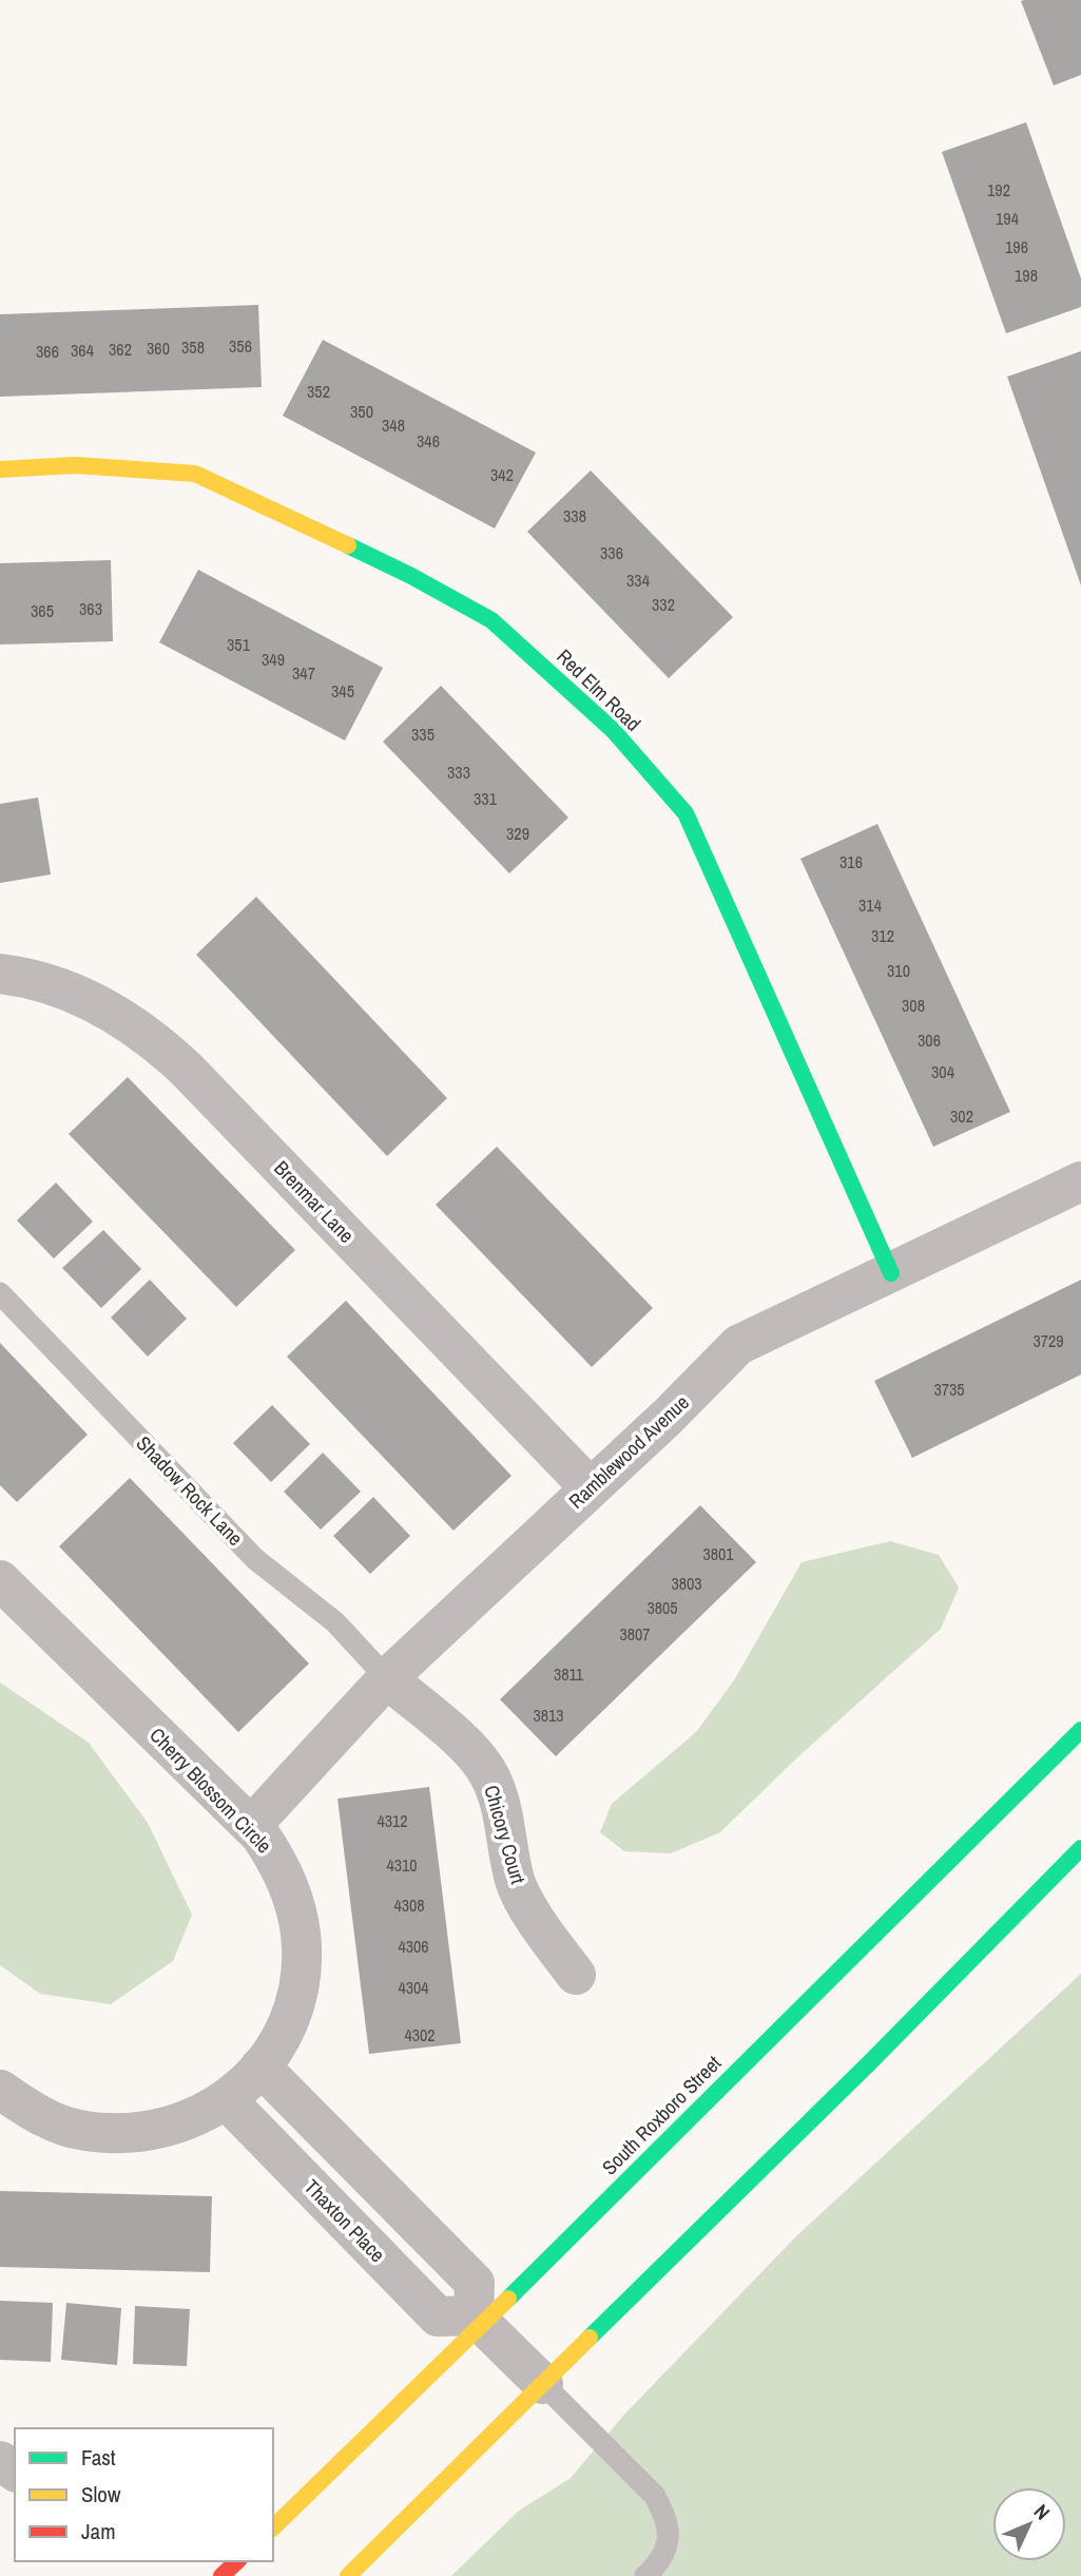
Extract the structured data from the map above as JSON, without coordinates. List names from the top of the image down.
{
  "streets": {
    "street": [
      "Red Elm Road",
      "Brenmar Lane",
      "Ramblewood Avenue",
      "Cherry Blossom Circle",
      "Chicory Court",
      "South Roxboro Street",
      "Thaxton Place"
    ],
    "lane": ["Shadow Rock Lane"]
  },
  "crossings": [
    ["Red Elm Road", "Ramblewood Avenue"],
    ["Brenmar Lane", "Ramblewood Avenue"],
    ["Ramblewood Avenue", "Shadow Rock Lane"],
    ["Ramblewood Avenue", "Cherry Blossom Circle"],
    ["Ramblewood Avenue", "Chicory Court"],
    ["Shadow Rock Lane", "Chicory Court"],
    ["Cherry Blossom Circle", "Thaxton Place"],
    ["South Roxboro Street", "Thaxton Place"]
  ],
  "house_numbers": [
    "192",
    "194",
    "196",
    "198",
    "356",
    "358",
    "360",
    "362",
    "364",
    "366",
    "352",
    "350",
    "348",
    "346",
    "342",
    "338",
    "336",
    "334",
    "332",
    "363",
    "365",
    "351",
    "349",
    "347",
    "345",
    "335",
    "333",
    "331",
    "329",
    "316",
    "314",
    "312",
    "310",
    "308",
    "306",
    "304",
    "302",
    "3729",
    "3735",
    "3801",
    "3803",
    "3805",
    "3807",
    "3811",
    "3813",
    "4312",
    "4310",
    "4308",
    "4306",
    "4304",
    "4302"
  ],
  "legend": ["Fast", "Slow", "Jam"],
  "north": "top right"
}
